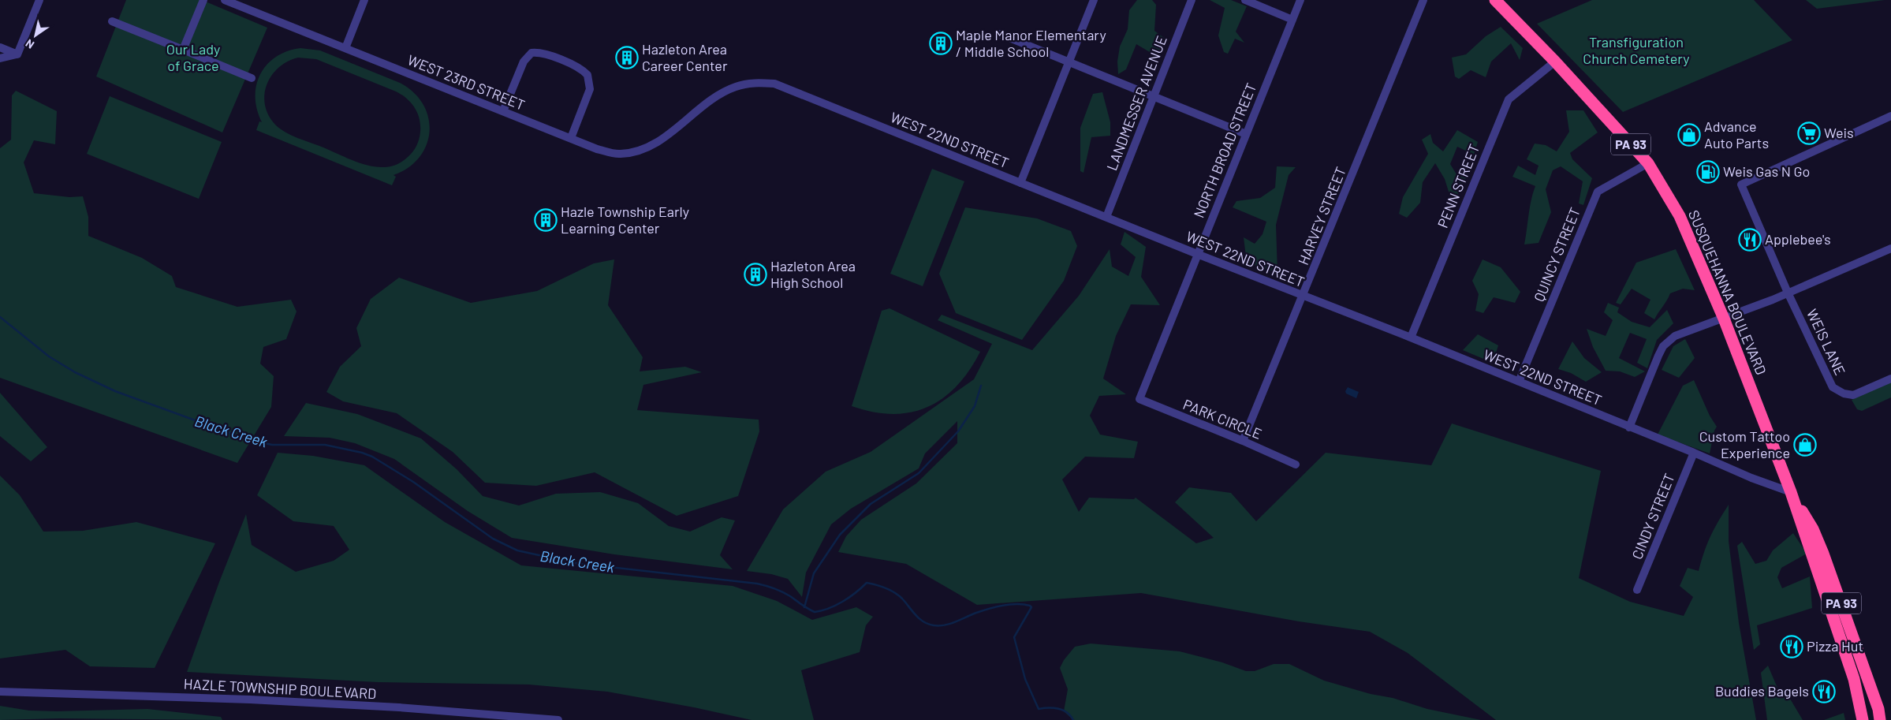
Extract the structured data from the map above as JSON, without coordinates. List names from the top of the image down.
{
  "streets": {
    "highway": ["PA 93", "SUSQUEHANNA BOULEVARD"],
    "street": [
      "WEST 23RD STREET",
      "LANDMESSER AVENUE",
      "WEST 22ND STREET",
      "NORTH BROAD STREET",
      "PENN STREET",
      "HARVEY STREET",
      "QUINCY STREET",
      "WEIS LANE",
      "PARK CIRCLE",
      "CINDY STREET",
      "HAZLE TOWNSHIP BOULEVARD"
    ]
  },
  "crossings": [
    ["WEST 23RD STREET", "WEST 22ND STREET"],
    ["LANDMESSER AVENUE", "WEST 22ND STREET"],
    ["WEST 22ND STREET", "NORTH BROAD STREET"],
    ["WEST 22ND STREET", "PENN STREET"],
    ["WEST 22ND STREET", "HARVEY STREET"],
    ["WEST 22ND STREET", "QUINCY STREET"],
    ["WEST 22ND STREET", "SUSQUEHANNA BOULEVARD"],
    ["WEST 22ND STREET", "CINDY STREET"],
    ["NORTH BROAD STREET", "PARK CIRCLE"],
    ["PENN STREET", "SUSQUEHANNA BOULEVARD"],
    ["HARVEY STREET", "PARK CIRCLE"],
    ["QUINCY STREET", "SUSQUEHANNA BOULEVARD"]
  ],
  "water": ["Black Creek"],
  "parks": ["Transfiguration Church Cemetery", "Our Lady of Grace"],
  "places": {
    "building": [
      "Maple Manor Elementary / Middle School",
      "Hazleton Area Career Center",
      "Hazle Township Early Learning Center",
      "Hazleton Area High School"
    ],
    "supermarket": ["Weis"],
    "shop": ["Advance Auto Parts", "Custom Tattoo Experience"],
    "fuel station": ["Weis Gas N Go"],
    "restaurant": ["Applebee's", "Pizza Hut", "Buddies Bagels"]
  },
  "north": "bottom left"
}
